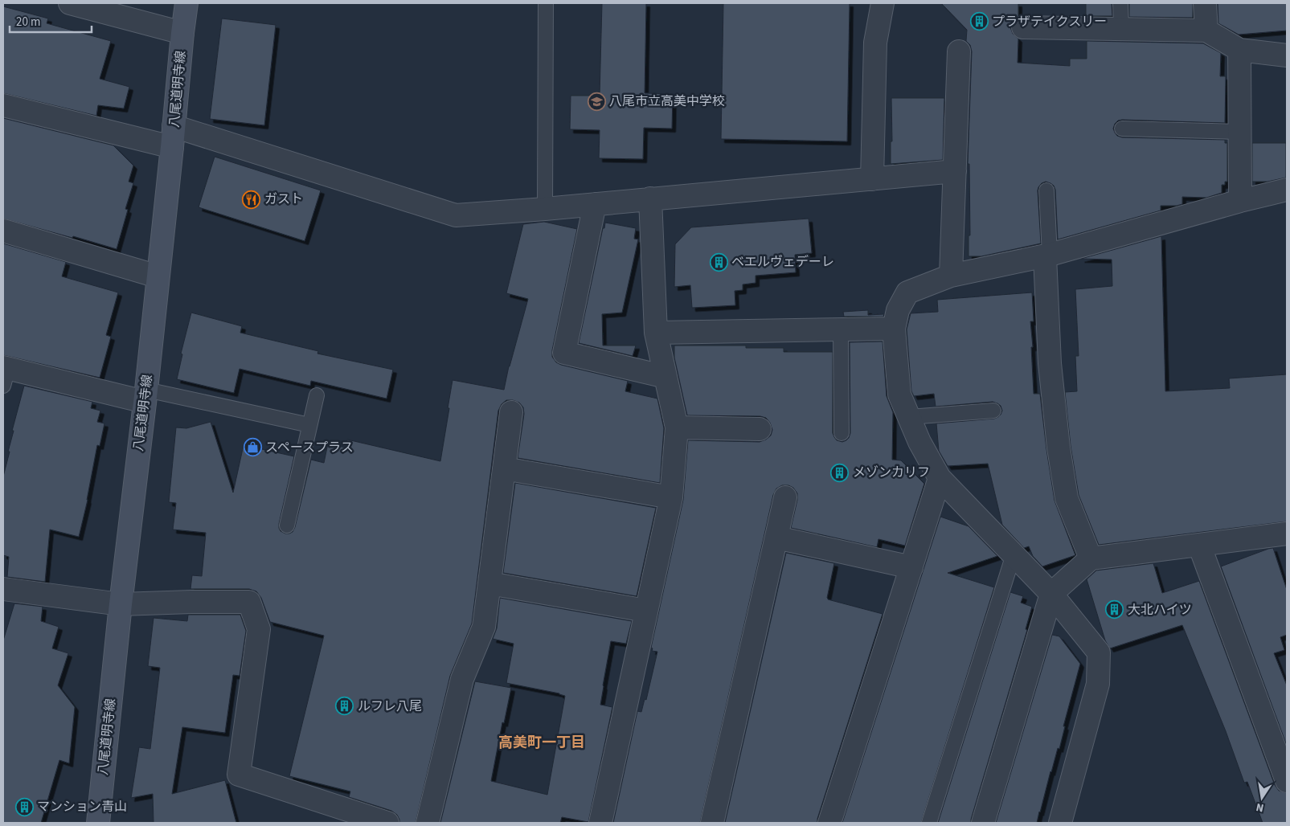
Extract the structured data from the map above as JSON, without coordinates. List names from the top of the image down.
{
  "streets": {
    "main road": ["八尾道明寺線"]
  },
  "districts": ["高美町一丁目"],
  "places": {
    "building": [
      "プラザテイクスリー",
      "ベエルヴェデーレ",
      "メゾンカリフ",
      "大北ハイツ",
      "ルフレ八尾",
      "マンション青山"
    ],
    "school or university": ["八尾市立高美中学校"],
    "restaurant": ["ガスト"],
    "shop": ["スペースプラス"]
  },
  "scale_bar": "20 m",
  "north": "bottom"
}
